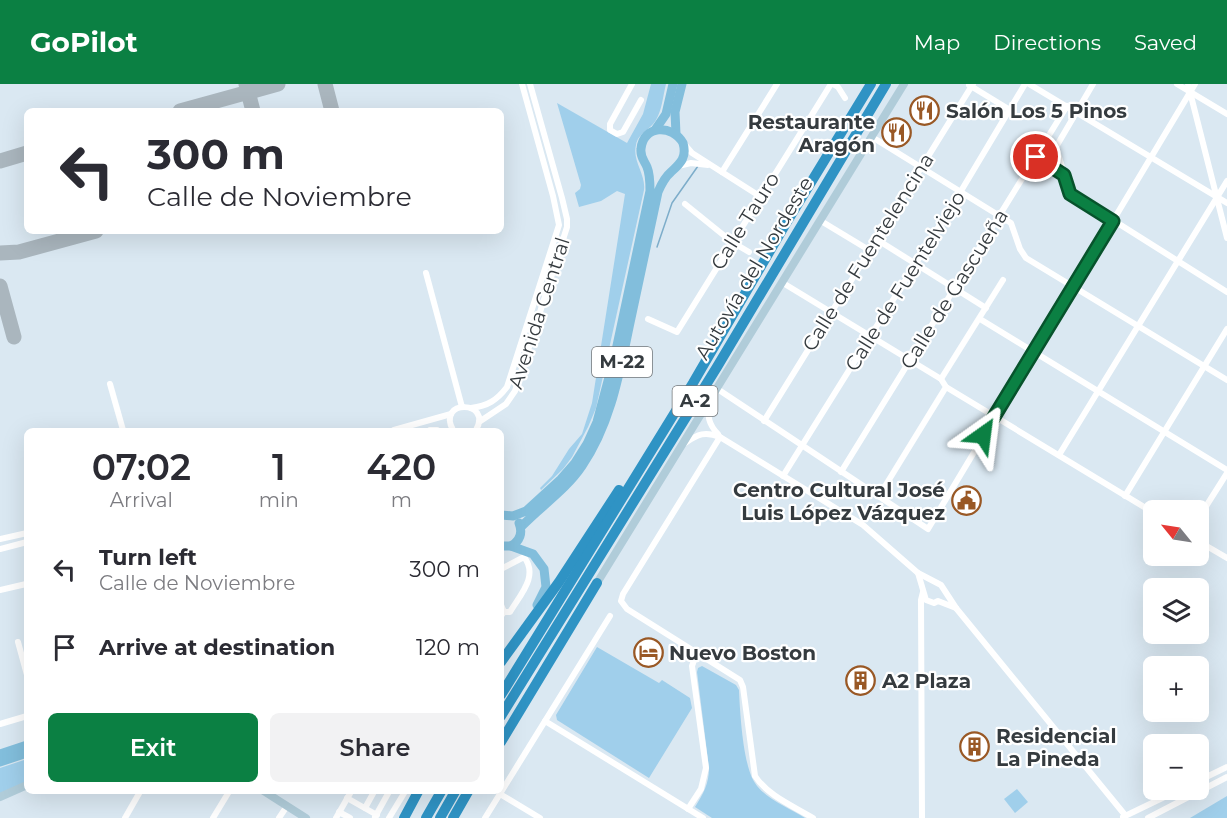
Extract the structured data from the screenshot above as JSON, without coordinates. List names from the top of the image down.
{
  "streets": {
    "highway": ["Autovía del Nordeste", "A-2"],
    "main road": ["M-22"],
    "street": [
      "Calle Tauro",
      "Calle de Fuentelencina",
      "Calle de Fuentelviejo",
      "Calle de Gascueña",
      "Avenida Central"
    ]
  },
  "places": {
    "restaurant": ["Salón Los 5 Pinos", "Restaurante Aragón"],
    "public building": ["Centro Cultural José Luis López Vázquez"],
    "hotel": ["Nuevo Boston"],
    "building": ["A2 Plaza", "Residencial La Pineda"]
  },
  "north": "top left",
  "page": {
    "header": "GoPilot",
    "nav": ["Map", "Directions", "Saved"],
    "turn": ["300 m", "Calle de Noviembre"],
    "eta": [
      "07:02",
      "Arrival",
      "1",
      "min",
      "420",
      "m"
    ],
    "map_buttons": ["+", "−"],
    "list": [
      {
        "name": "Turn left",
        "note": "Calle de Noviembre",
        "value": "300 m"
      },
      {
        "name": "Arrive at destination",
        "value": "120 m"
      }
    ],
    "buttons": ["Exit", "Share"]
  }
}
